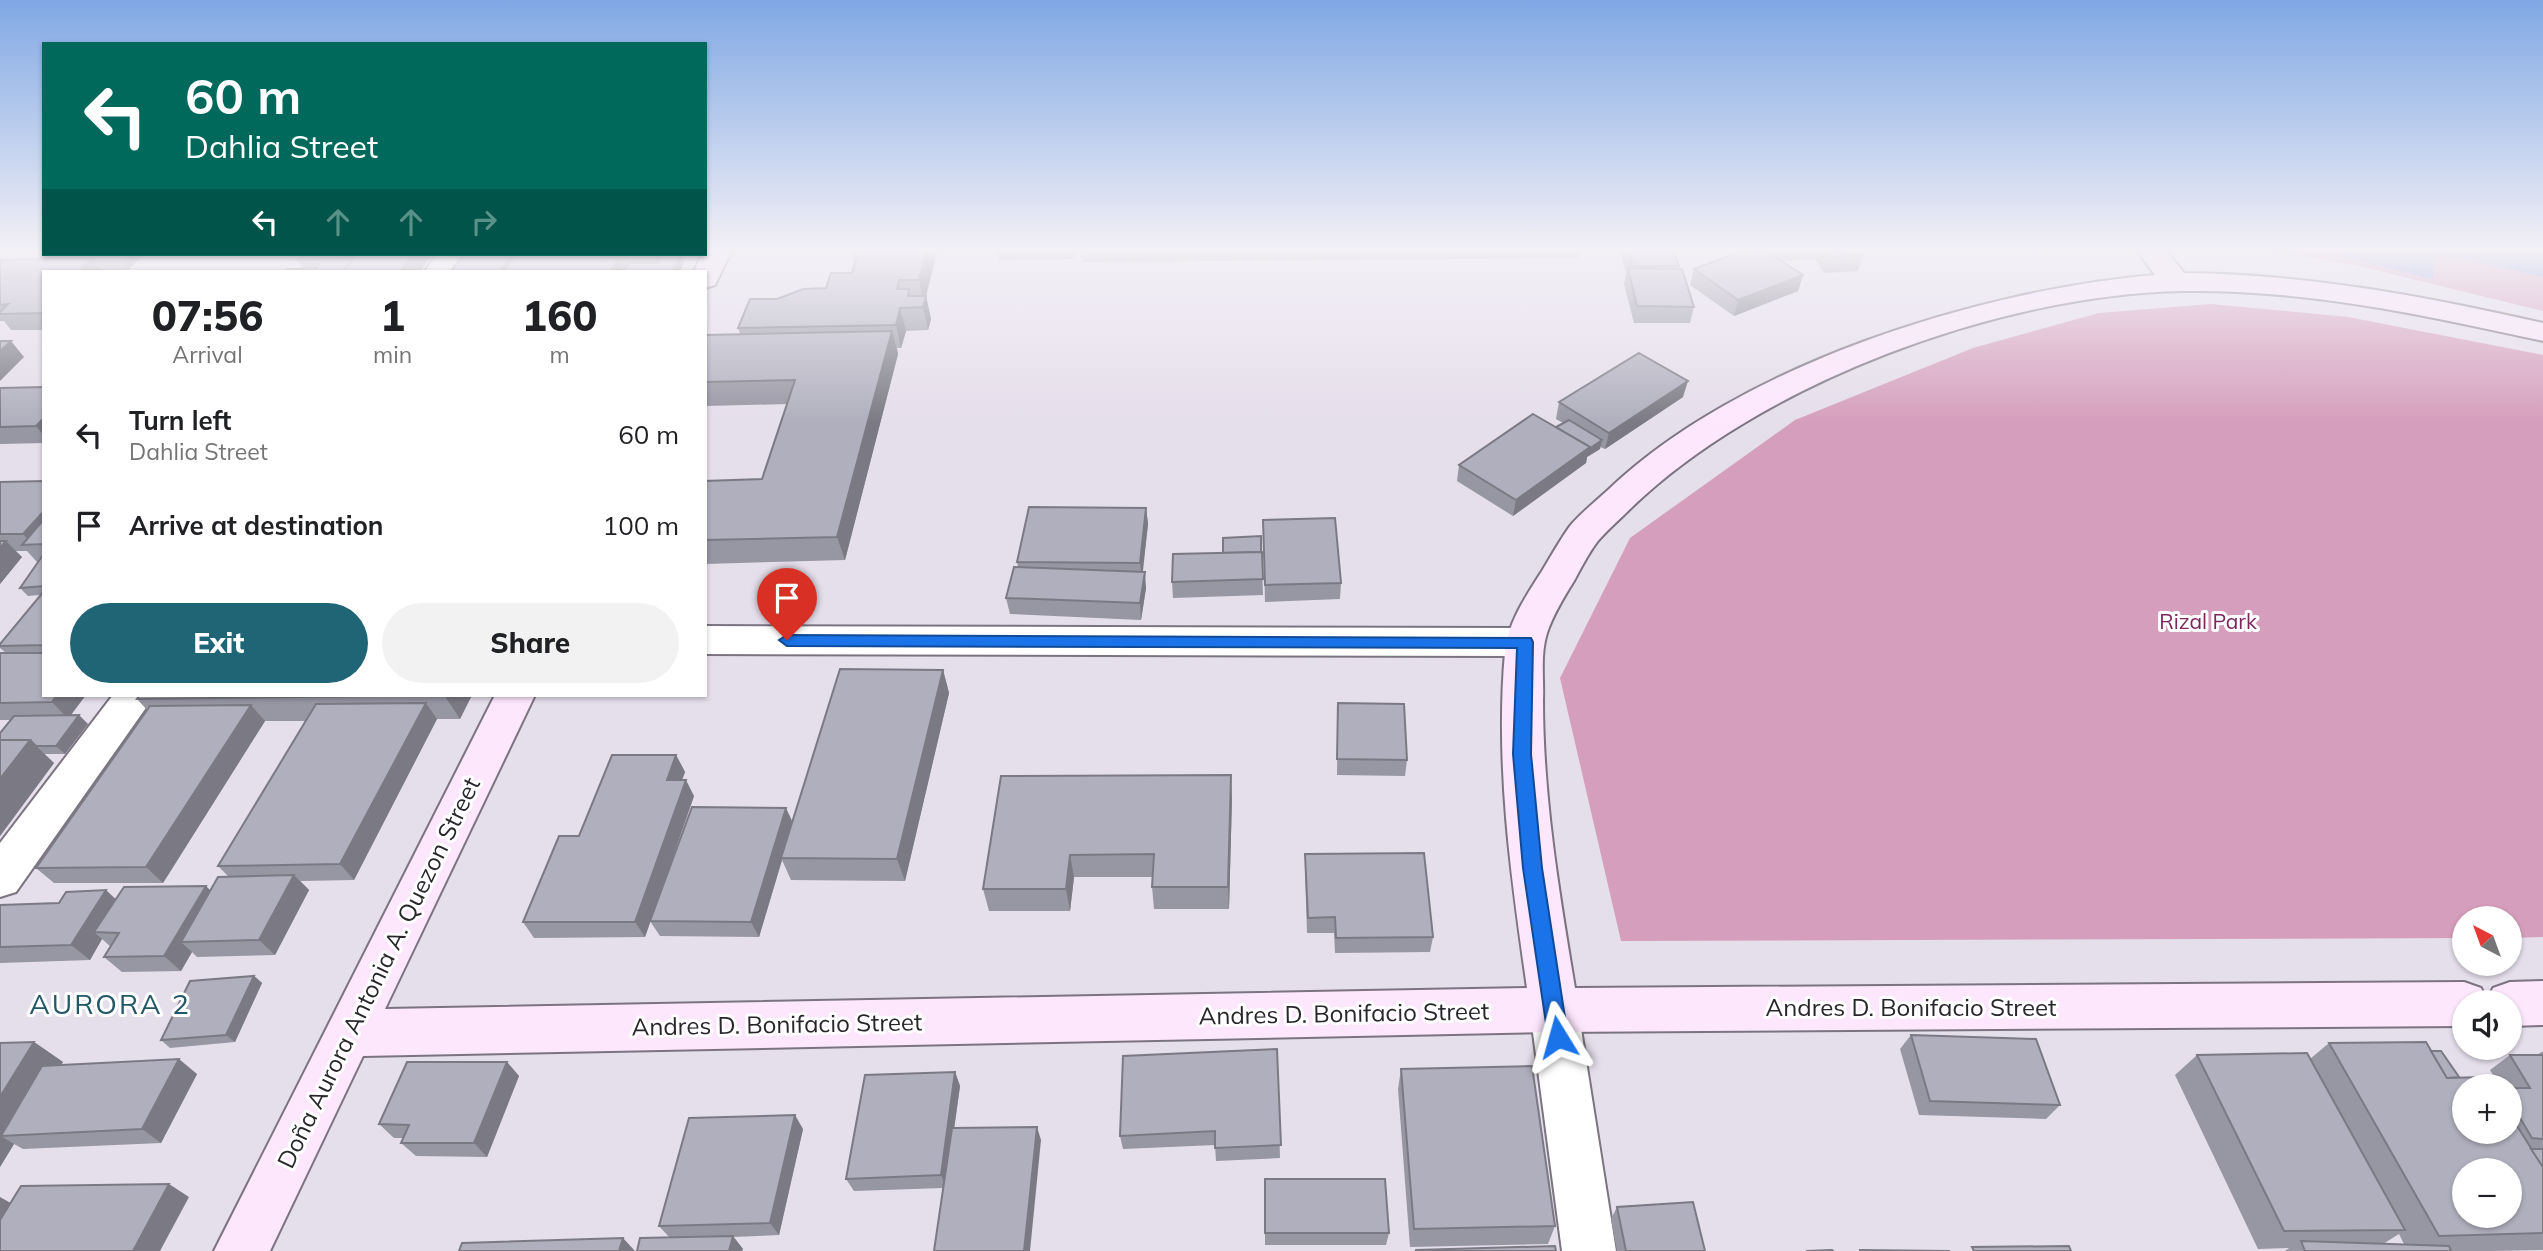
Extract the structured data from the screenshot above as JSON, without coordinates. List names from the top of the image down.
{
  "streets": {
    "street": ["Doña Aurora Antonia A. Quezon Street", "Andres D. Bonifacio Street"]
  },
  "crossings": [
    ["Doña Aurora Antonia A. Quezon Street", "Andres D. Bonifacio Street"]
  ],
  "districts": ["AURORA 2"],
  "parks": ["Rizal Park"],
  "north": "top left",
  "page": {
    "turn": ["60 m", "Dahlia Street"],
    "eta": [
      "07:56",
      "Arrival",
      "1",
      "min",
      "160",
      "m"
    ],
    "list": [
      {
        "name": "Turn left",
        "note": "Dahlia Street",
        "value": "60 m"
      },
      {
        "name": "Arrive at destination",
        "value": "100 m"
      }
    ],
    "buttons": ["Exit", "Share"],
    "map_buttons": ["+", "−"]
  }
}
